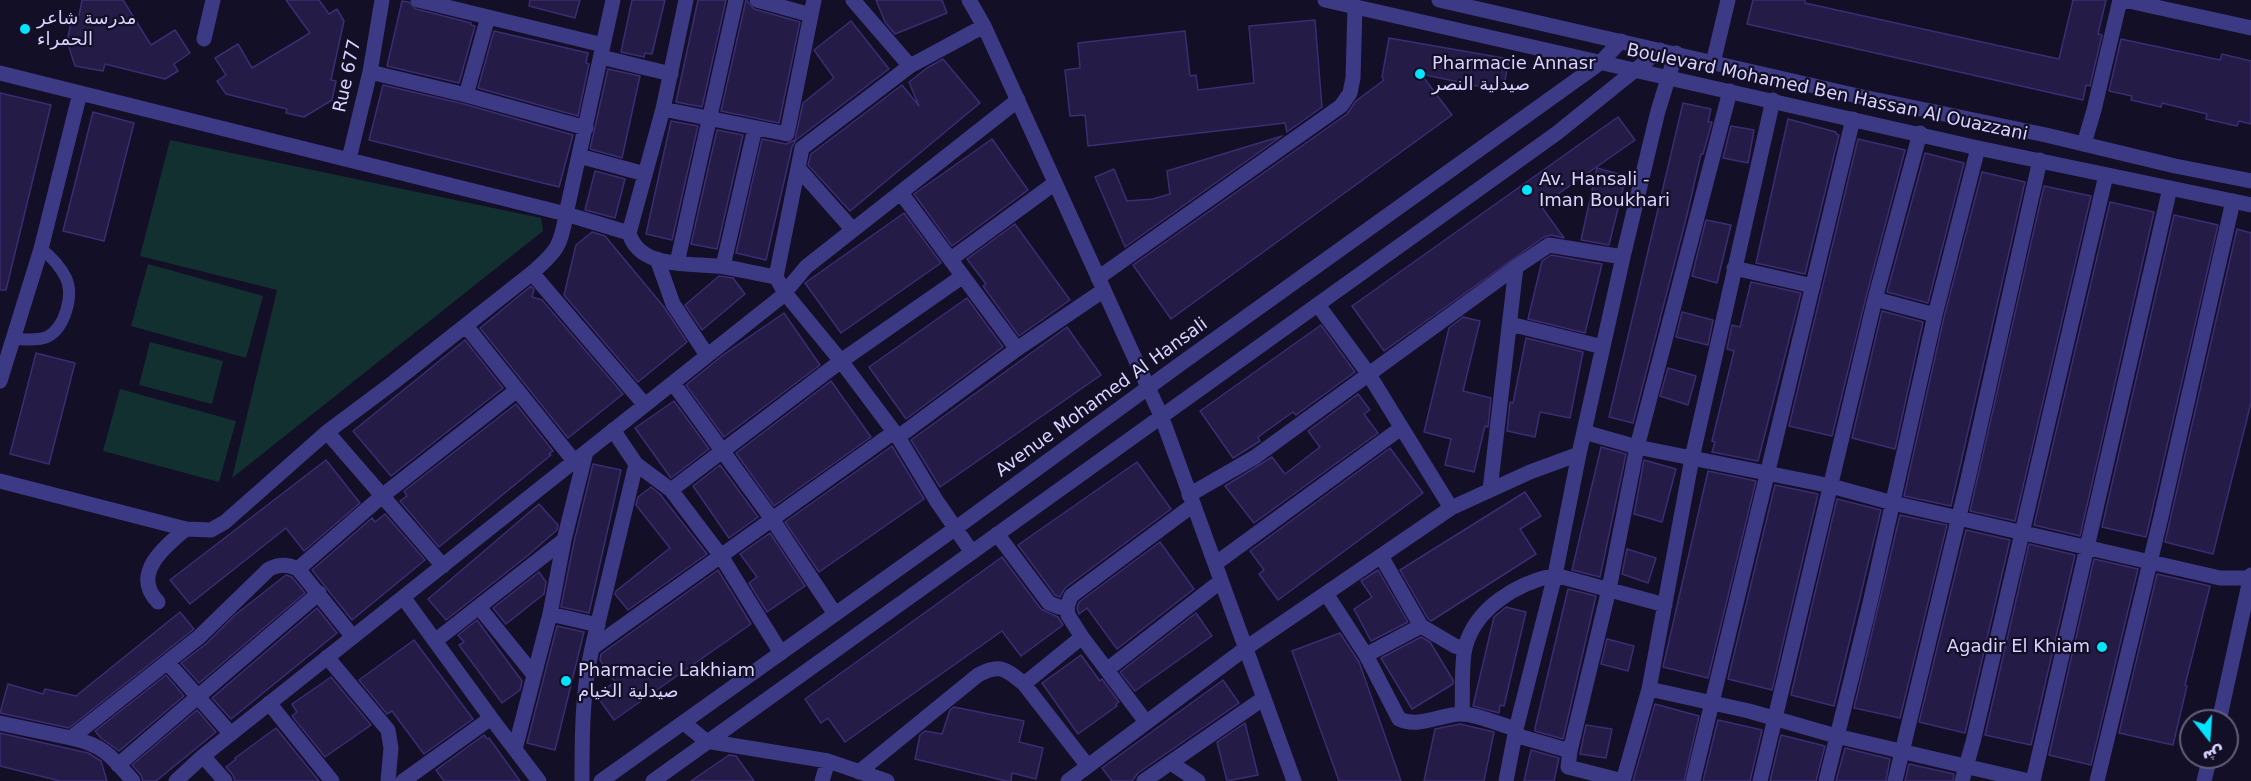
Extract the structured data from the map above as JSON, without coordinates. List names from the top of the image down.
{
  "streets": {
    "street": ["Rue 677", "Boulevard Mohamed Ben Hassan Al Ouazzani", "Avenue Mohamed Al Hansali"]
  },
  "crossings": [
    ["Boulevard Mohamed Ben Hassan Al Ouazzani", "Avenue Mohamed Al Hansali"]
  ],
  "places": [
    "مدرسة شاعر الحمراء",
    "Pharmacie Annasr صيدلية النصر",
    "Av. Hansali - Iman Boukhari",
    "Agadir El Khiam",
    "Pharmacie Lakhiam صيدلية الخيام"
  ],
  "north": "bottom"
}
